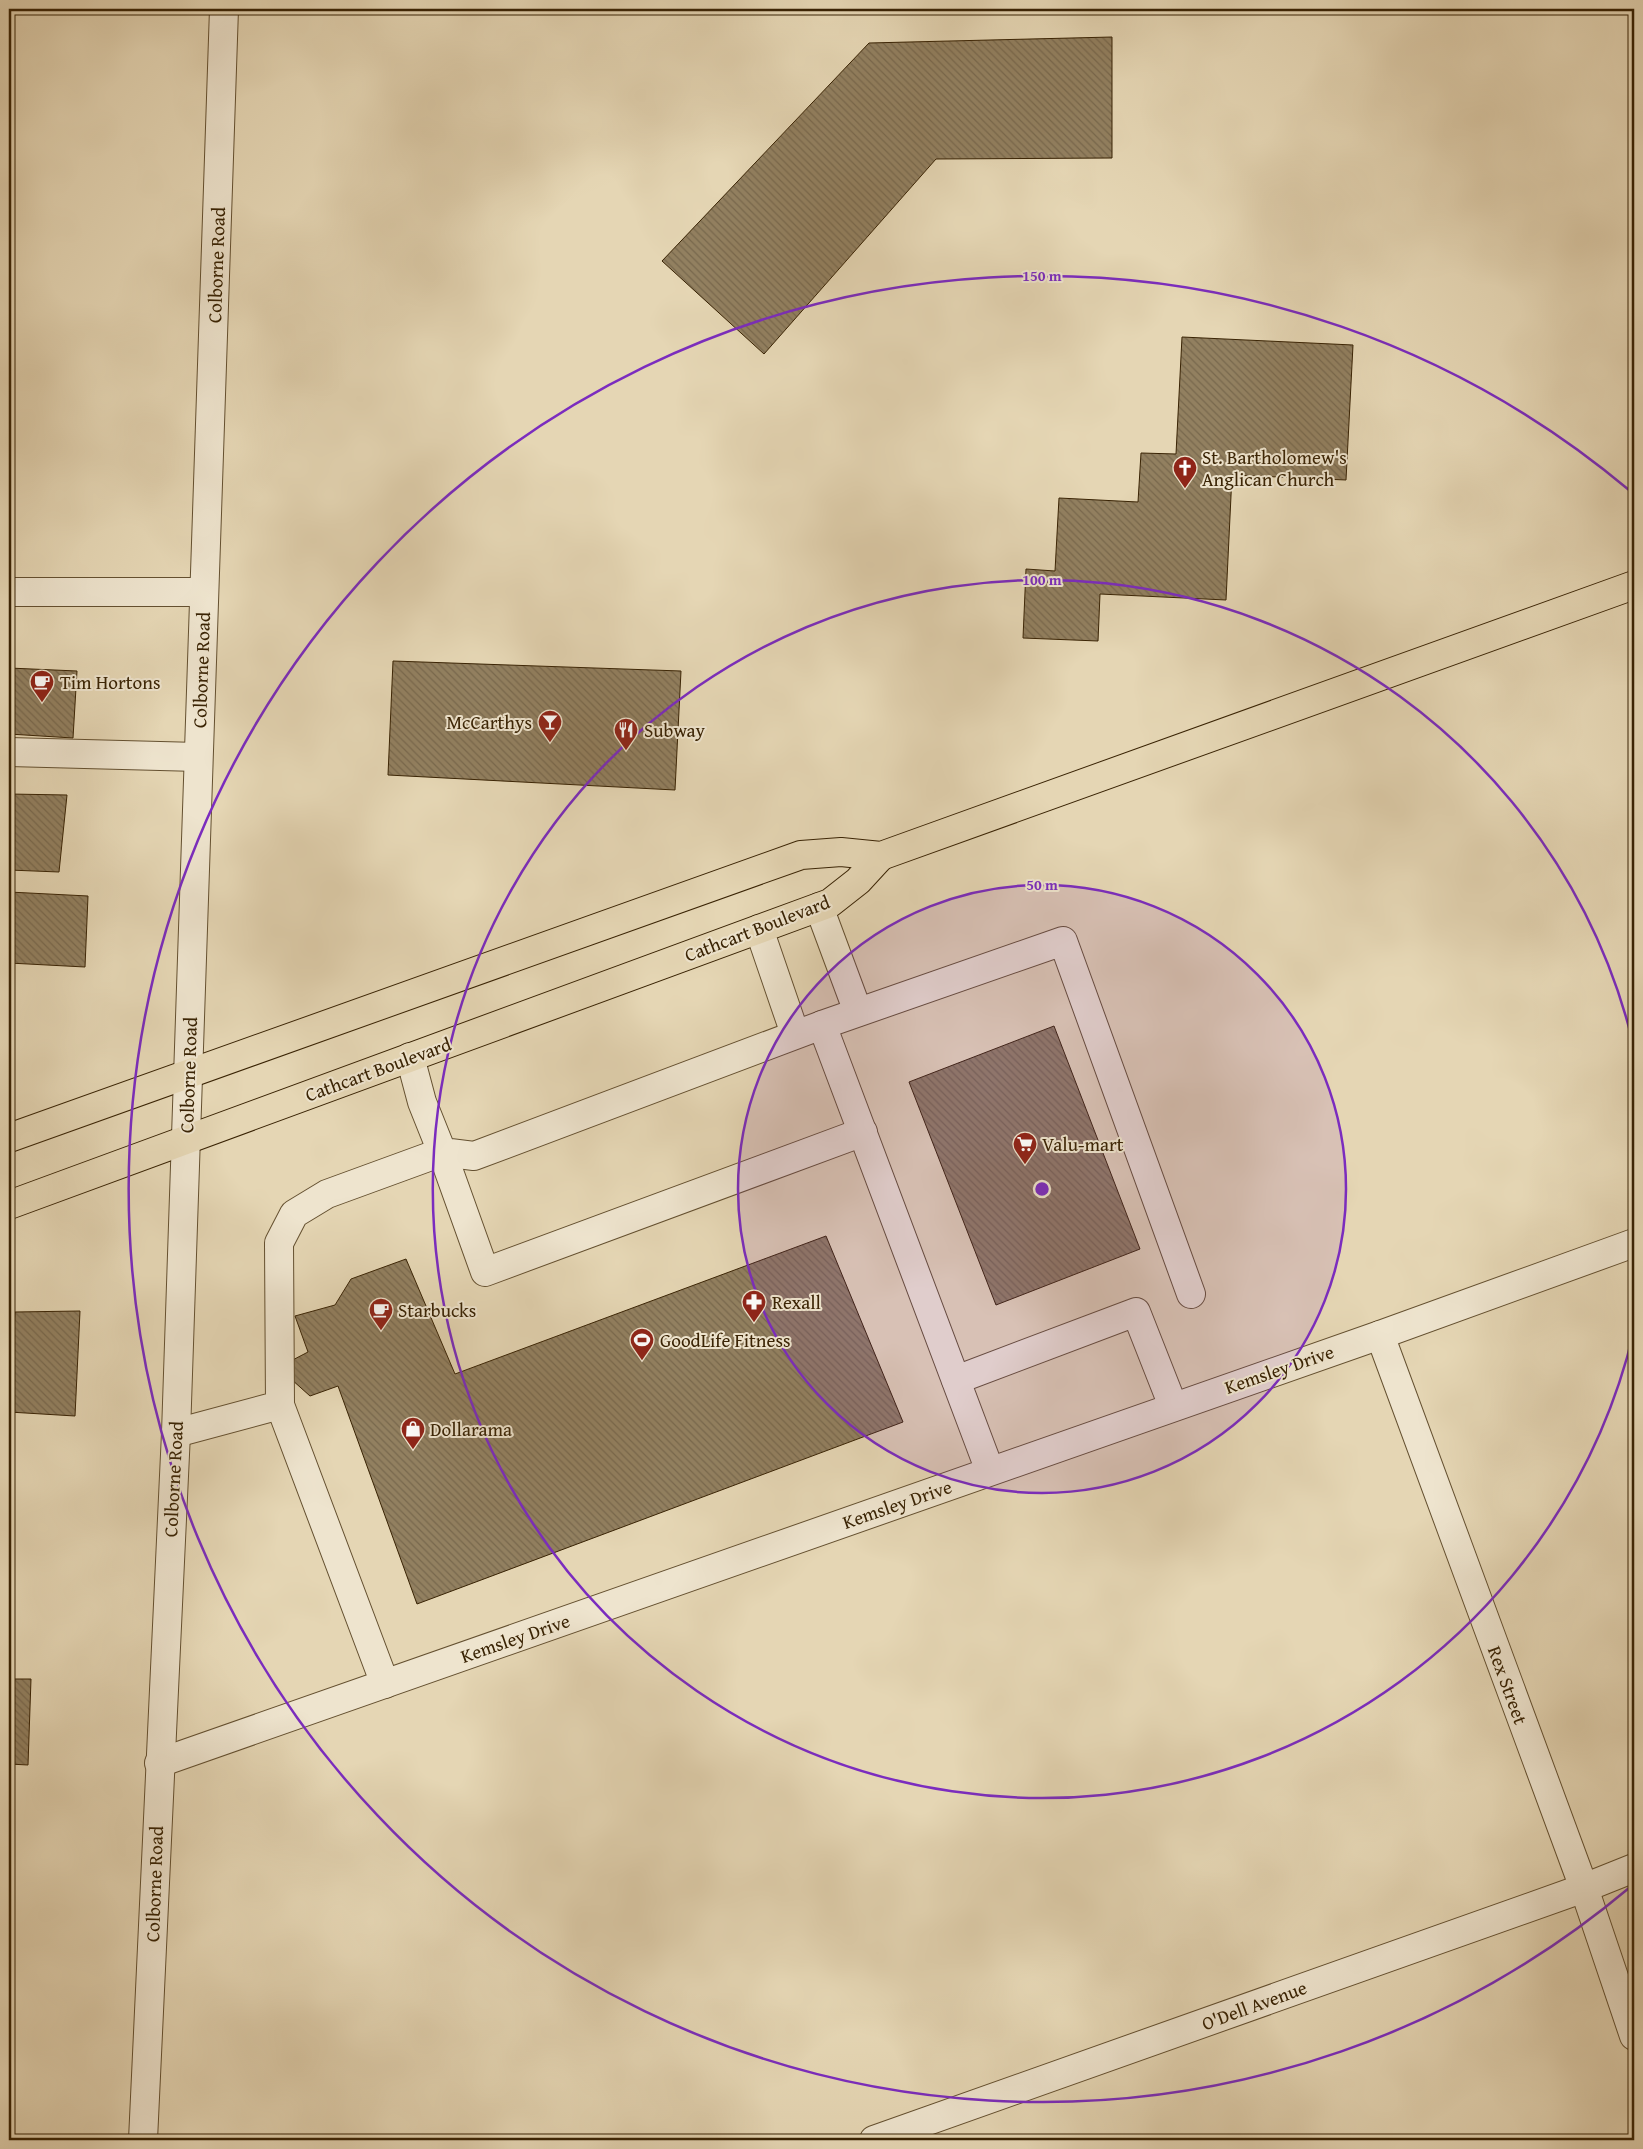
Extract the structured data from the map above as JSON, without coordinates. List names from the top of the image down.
{
  "streets": {
    "main road": ["Cathcart Boulevard"],
    "street": [
      "Colborne Road",
      "Kemsley Drive",
      "Rex Street",
      "O'Dell Avenue"
    ]
  },
  "crossings": [
    ["Colborne Road", "Cathcart Boulevard"],
    ["Colborne Road", "Kemsley Drive"],
    ["Kemsley Drive", "Rex Street"],
    ["Rex Street", "O'Dell Avenue"]
  ],
  "places": {
    "church": ["St. Bartholomew's Anglican Church"],
    "cafe": ["Tim Hortons", "Starbucks"],
    "bar": ["McCarthys"],
    "restaurant": ["Subway"],
    "supermarket": ["Valu-mart"],
    "pharmacy": ["Rexall"],
    "sports": ["GoodLife Fitness"],
    "shop": ["Dollarama"]
  },
  "rings": ["150 m", "100 m", "50 m"]
}
